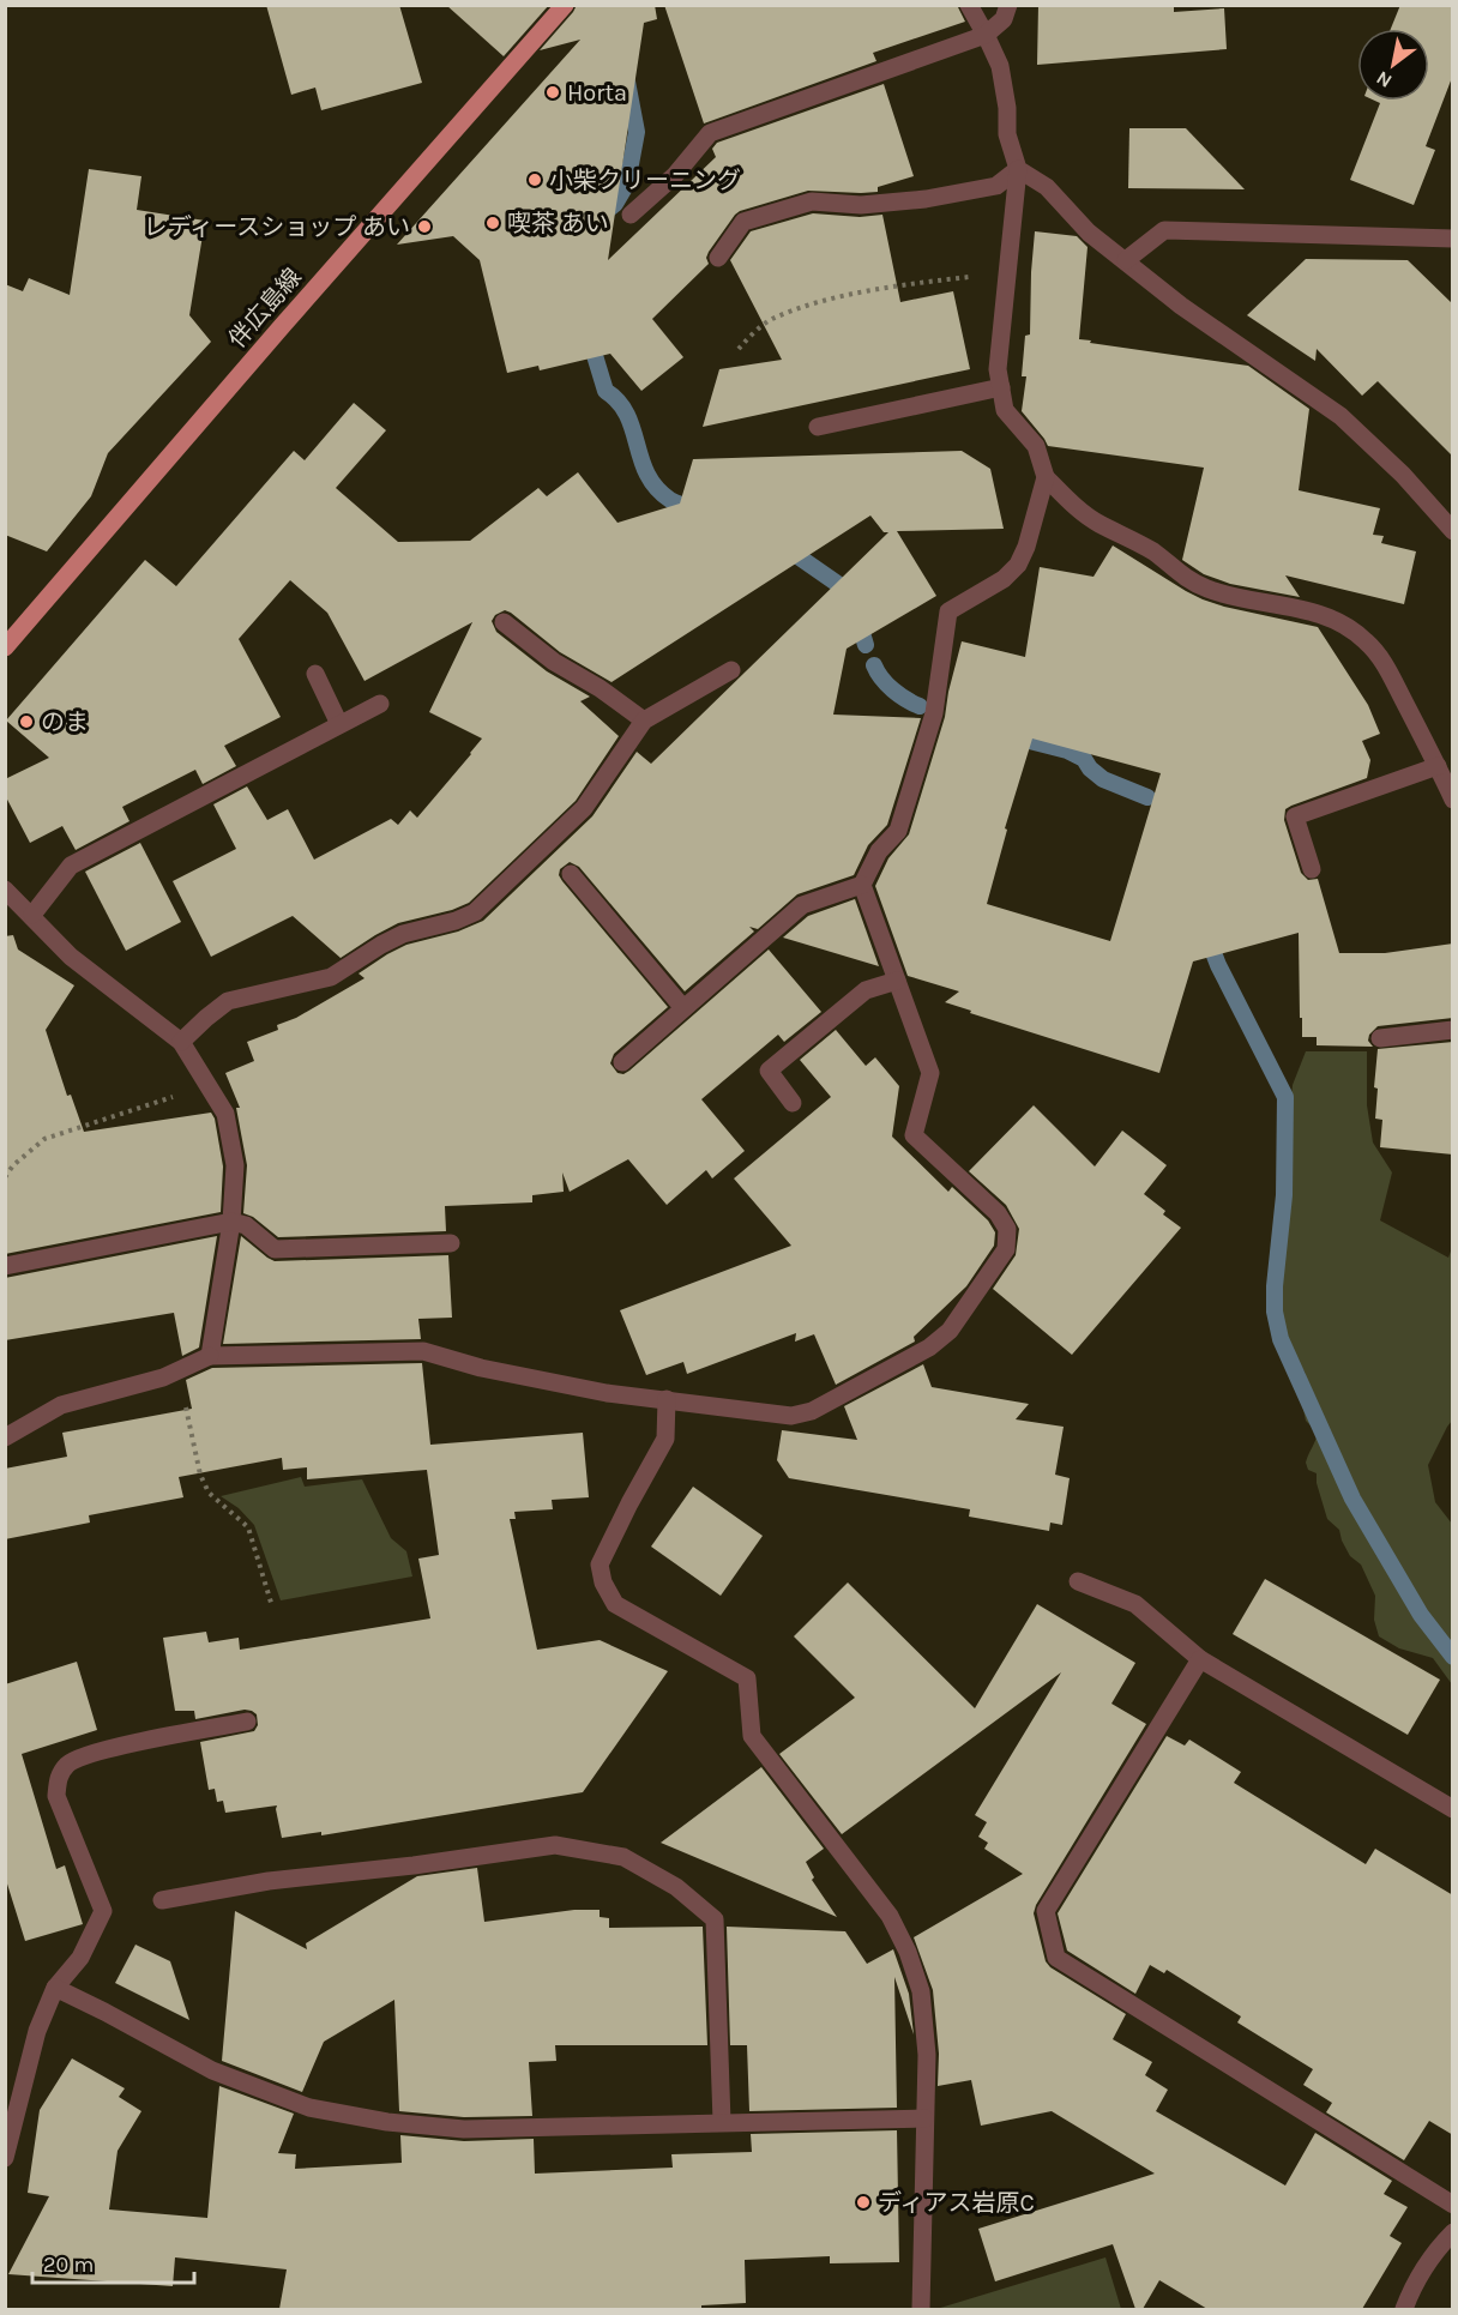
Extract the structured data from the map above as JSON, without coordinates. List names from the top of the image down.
{
  "streets": {
    "main road": ["伴広島線"]
  },
  "places": [
    "Horta",
    "小柴クリーニング",
    "喫茶 あい",
    "レディースショップ あい",
    "のま",
    "ディアス岩原C"
  ],
  "scale_bar": "20 m",
  "north": "bottom left"
}
